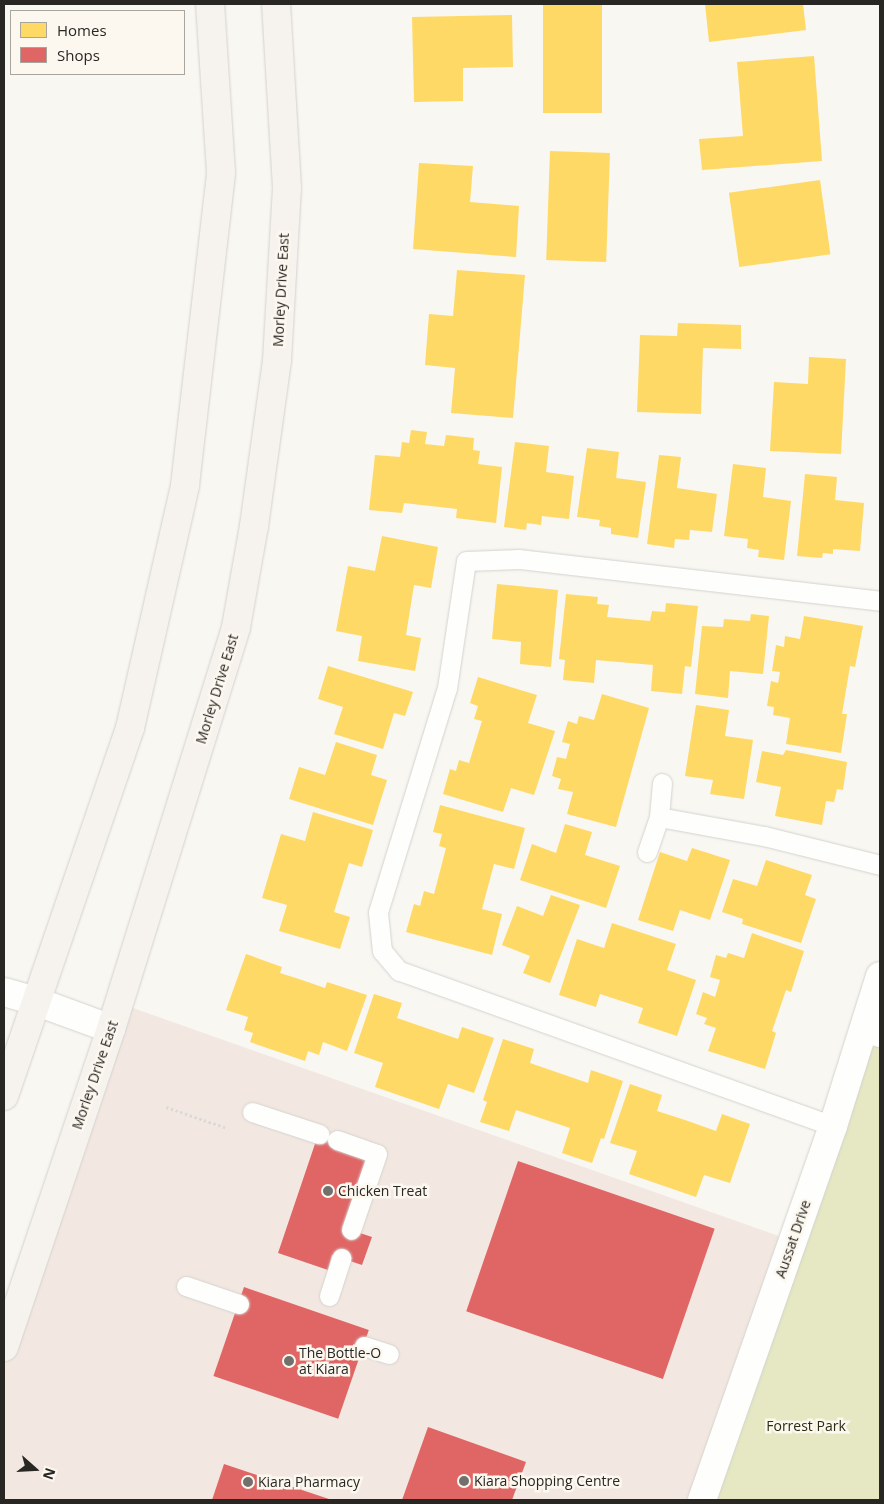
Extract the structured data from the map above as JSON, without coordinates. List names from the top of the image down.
{
  "streets": {
    "main road": ["Morley Drive East"],
    "street": ["Aussat Drive"]
  },
  "parks": ["Forrest Park"],
  "places": [
    "Chicken Treat",
    "The Bottle-O at Kiara",
    "Kiara Shopping Centre",
    "Kiara Pharmacy"
  ],
  "legend": ["Homes", "Shops"],
  "north": "right"
}
